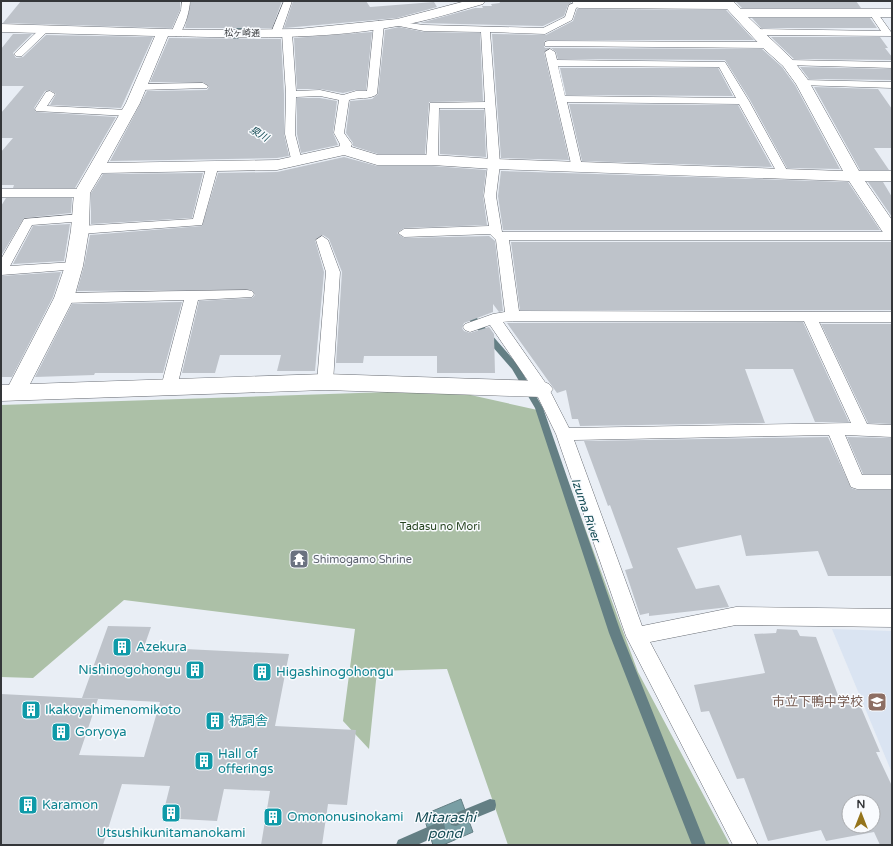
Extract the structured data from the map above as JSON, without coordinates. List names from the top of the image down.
{
  "streets": {
    "street": ["松ヶ崎通"]
  },
  "water": ["泉川", "Izuma River", "Mitarashi pond"],
  "parks": ["Tadasu no Mori"],
  "places": {
    "temple": ["Shimogamo Shrine"],
    "building": [
      "Azekura",
      "Nishinogohongu",
      "Higashinogohongu",
      "Ikakoyahimenomikoto",
      "祝詞舎",
      "Goryoya",
      "Hall of offerings",
      "Karamon",
      "Utsushikunitamanokami",
      "Omononusinokami"
    ],
    "school or university": ["市立下鴨中学校"]
  },
  "north": "top"
}
